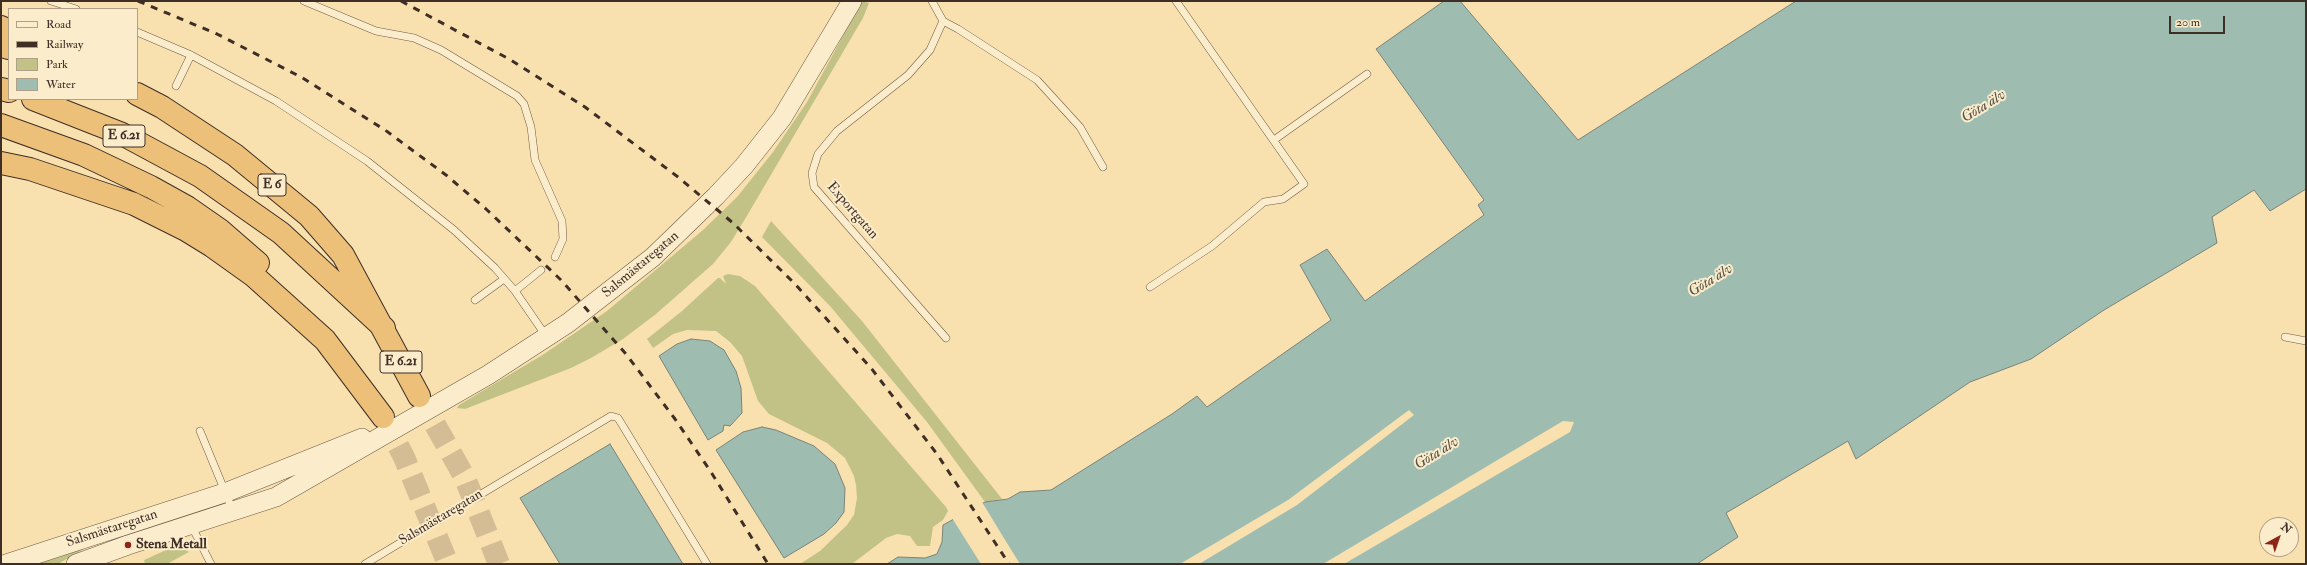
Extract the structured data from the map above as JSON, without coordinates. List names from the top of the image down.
{
  "streets": {
    "highway": ["E 6.21", "E 6"],
    "street": ["Salsmästaregatan"],
    "lane": ["Exportgatan"]
  },
  "crossings": [
    ["E 6.21", "E 6"],
    ["E 6.21", "Salsmästaregatan"]
  ],
  "water": ["Göta älv"],
  "places": ["Stena Metall"],
  "legend": [
    "Road",
    "Railway",
    "Park",
    "Water"
  ],
  "scale_bar": "20 m",
  "north": "top right"
}
